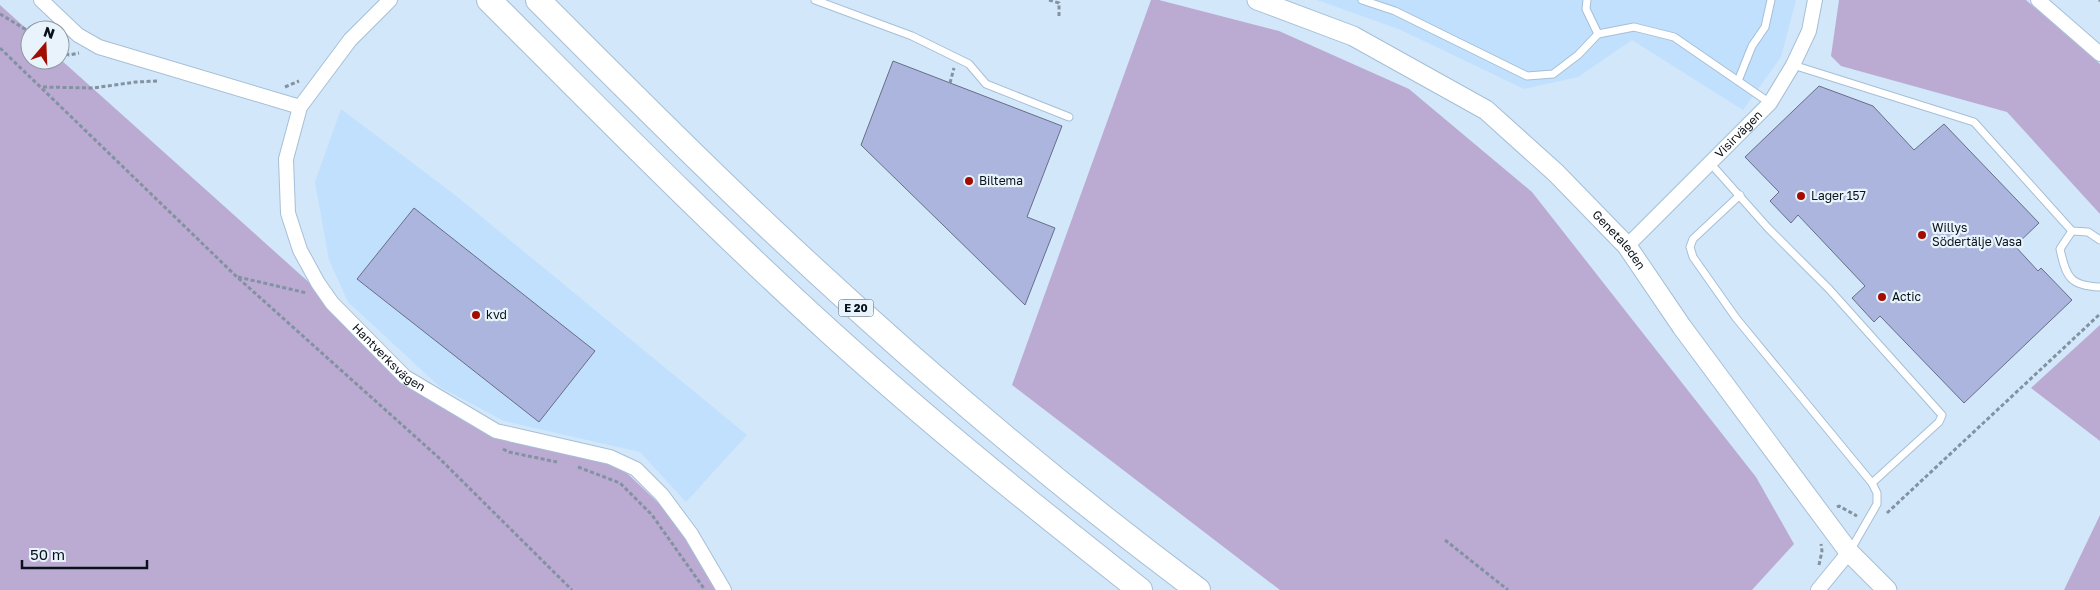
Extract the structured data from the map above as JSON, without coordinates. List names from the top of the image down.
{
  "streets": {
    "highway": ["E 20"],
    "main road": ["Genetaleden"],
    "street": ["Visirvägen", "Hantverksvägen"]
  },
  "crossings": [
    ["Visirvägen", "Genetaleden"]
  ],
  "places": [
    "Biltema",
    "Lager 157",
    "Willys Södertälje Vasa",
    "Actic",
    "kvd"
  ],
  "scale_bar": "50 m",
  "north": "top"
}
